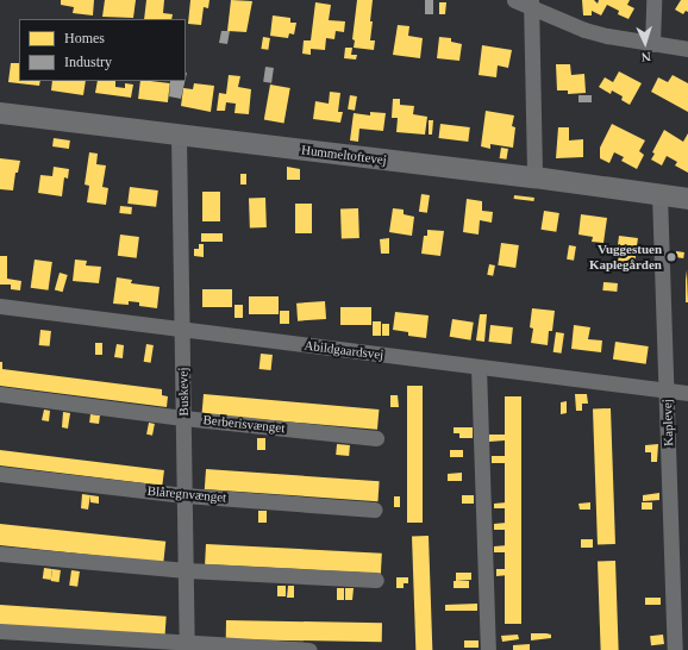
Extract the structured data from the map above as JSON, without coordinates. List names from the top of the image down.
{
  "streets": {
    "street": [
      "Hummeltoftevej",
      "Abildgaardsvej",
      "Buskevej",
      "Kaplevej",
      "Berberisvænget",
      "Blåregnvænget"
    ]
  },
  "crossings": [
    ["Hummeltoftevej", "Buskevej"],
    ["Hummeltoftevej", "Kaplevej"],
    ["Abildgaardsvej", "Buskevej"],
    ["Abildgaardsvej", "Kaplevej"],
    ["Buskevej", "Berberisvænget"],
    ["Buskevej", "Blåregnvænget"]
  ],
  "places": ["Vuggestuen Kaplegården"],
  "legend": ["Homes", "Industry"],
  "north": "bottom"
}
